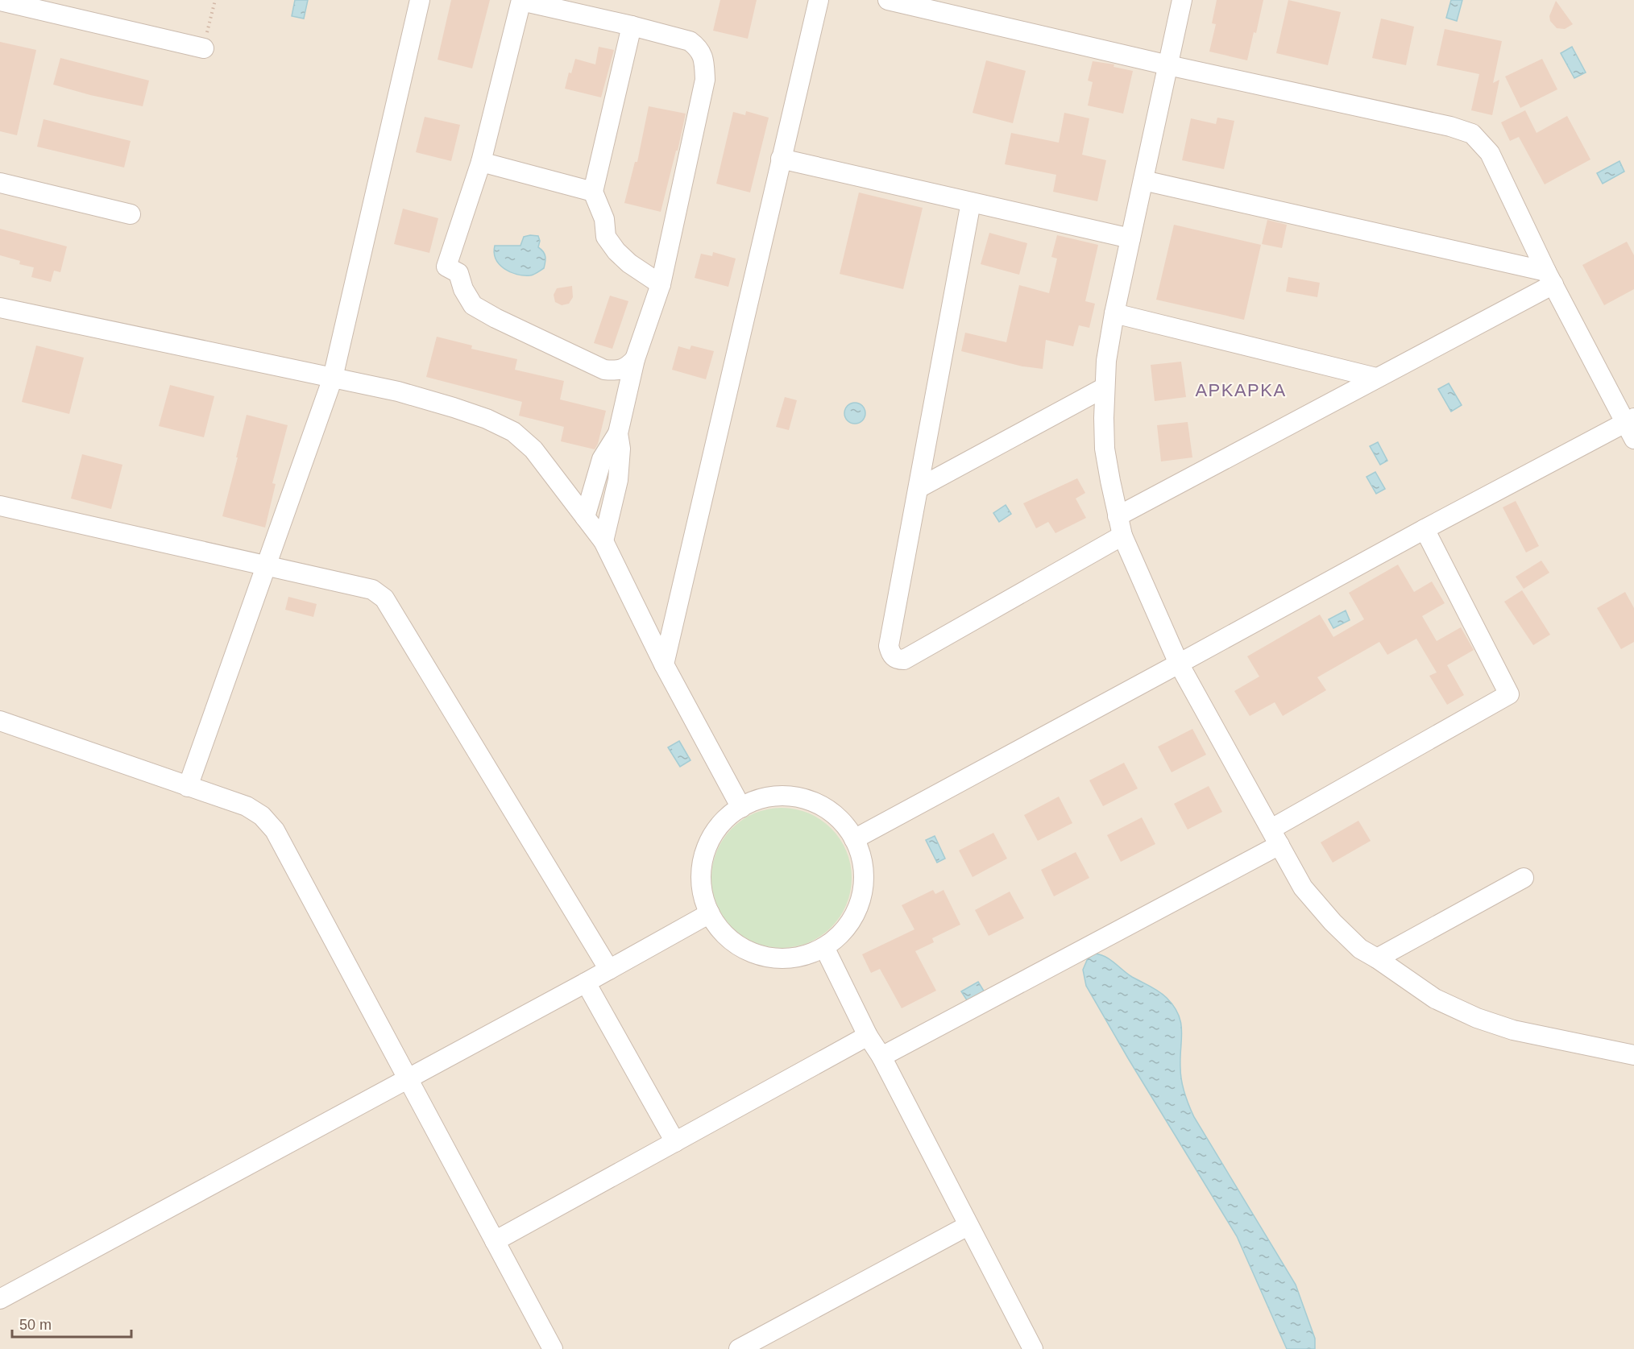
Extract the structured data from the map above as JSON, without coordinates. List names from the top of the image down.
{
  "districts": ["APKAPKA"],
  "scale_bar": "50 m"
}
